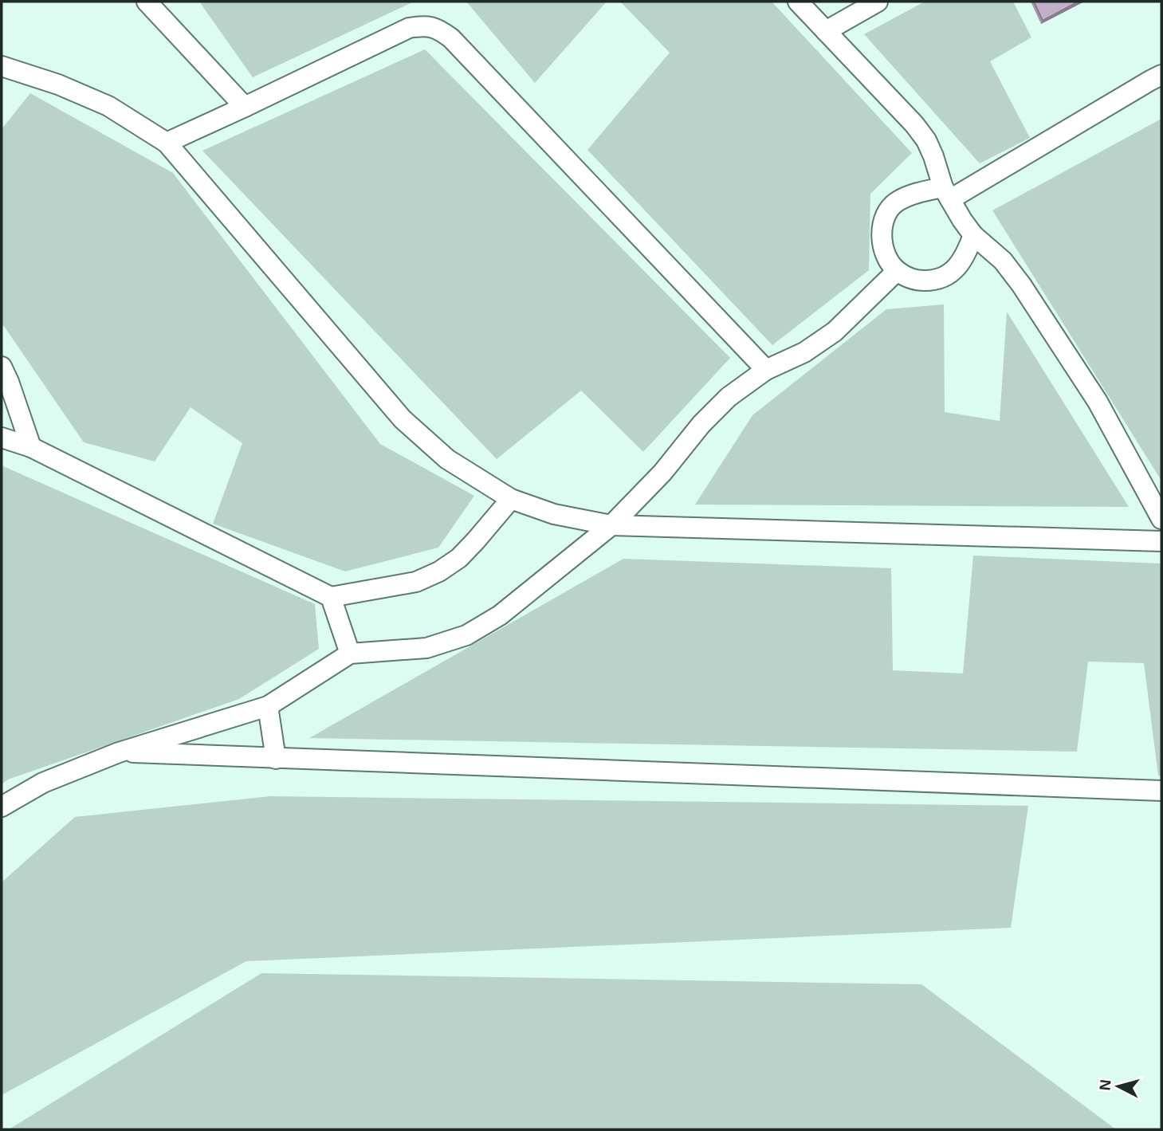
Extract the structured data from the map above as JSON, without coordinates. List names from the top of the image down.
{
  "north": "left"
}
